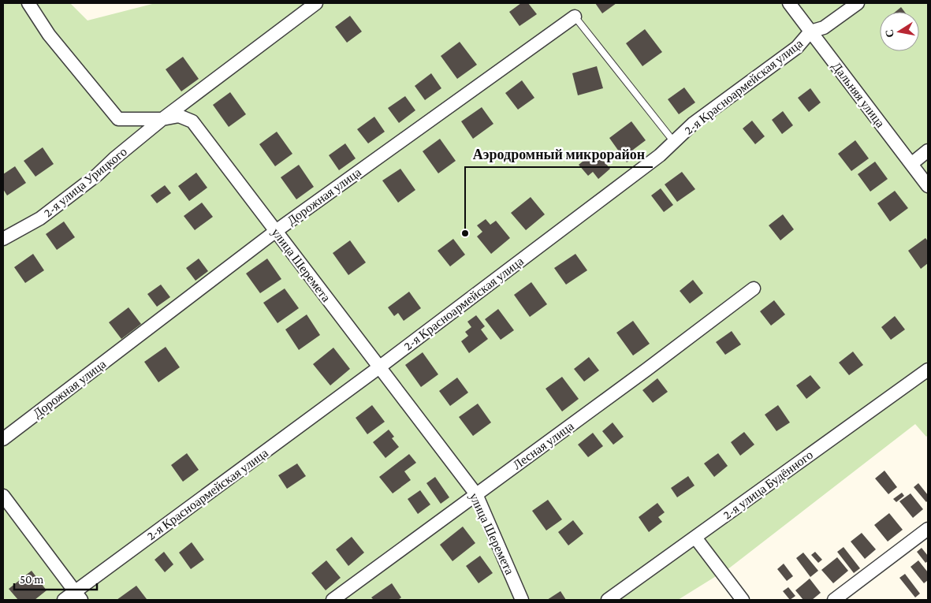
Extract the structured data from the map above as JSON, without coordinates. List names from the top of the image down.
{
  "streets": {
    "street": [
      "2-я Красноармейская улица",
      "Дальняя улица",
      "2-я улица Урицкого",
      "Дорожная улица",
      "улица Шеремета",
      "Лесная улица",
      "2-я улица Будённого"
    ]
  },
  "crossings": [
    ["2-я Красноармейская улица", "Дальняя улица"],
    ["2-я Красноармейская улица", "улица Шеремета"],
    ["2-я улица Урицкого", "улица Шеремета"],
    ["Дорожная улица", "улица Шеремета"],
    ["улица Шеремета", "Лесная улица"]
  ],
  "places": ["Аэродромный микрорайон"],
  "scale_bar": "50 m",
  "north": "left"
}
